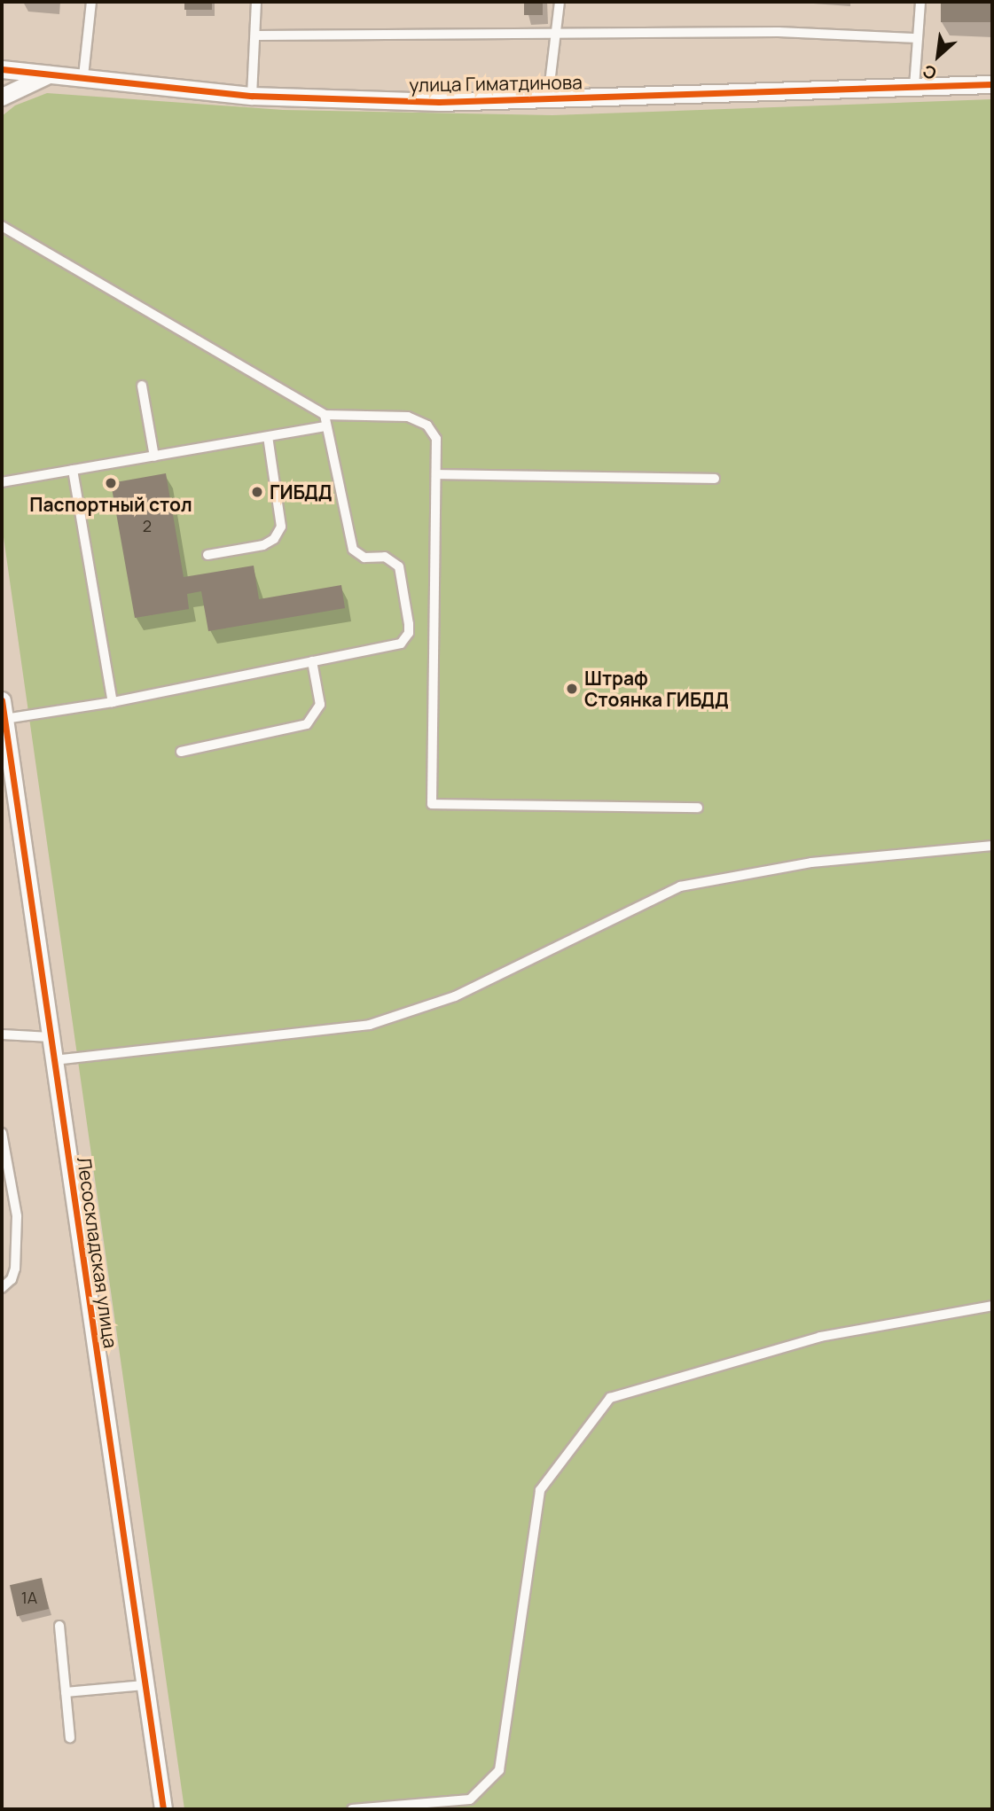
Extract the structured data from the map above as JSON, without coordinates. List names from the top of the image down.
{
  "streets": {
    "street": ["улица Гиматдинова", "Лесоскладская улица"]
  },
  "places": ["Паспортный стол", "ГИБДД", "Штраф Стоянка ГИБДД"],
  "house_numbers": ["2", "1А"],
  "north": "bottom left"
}
